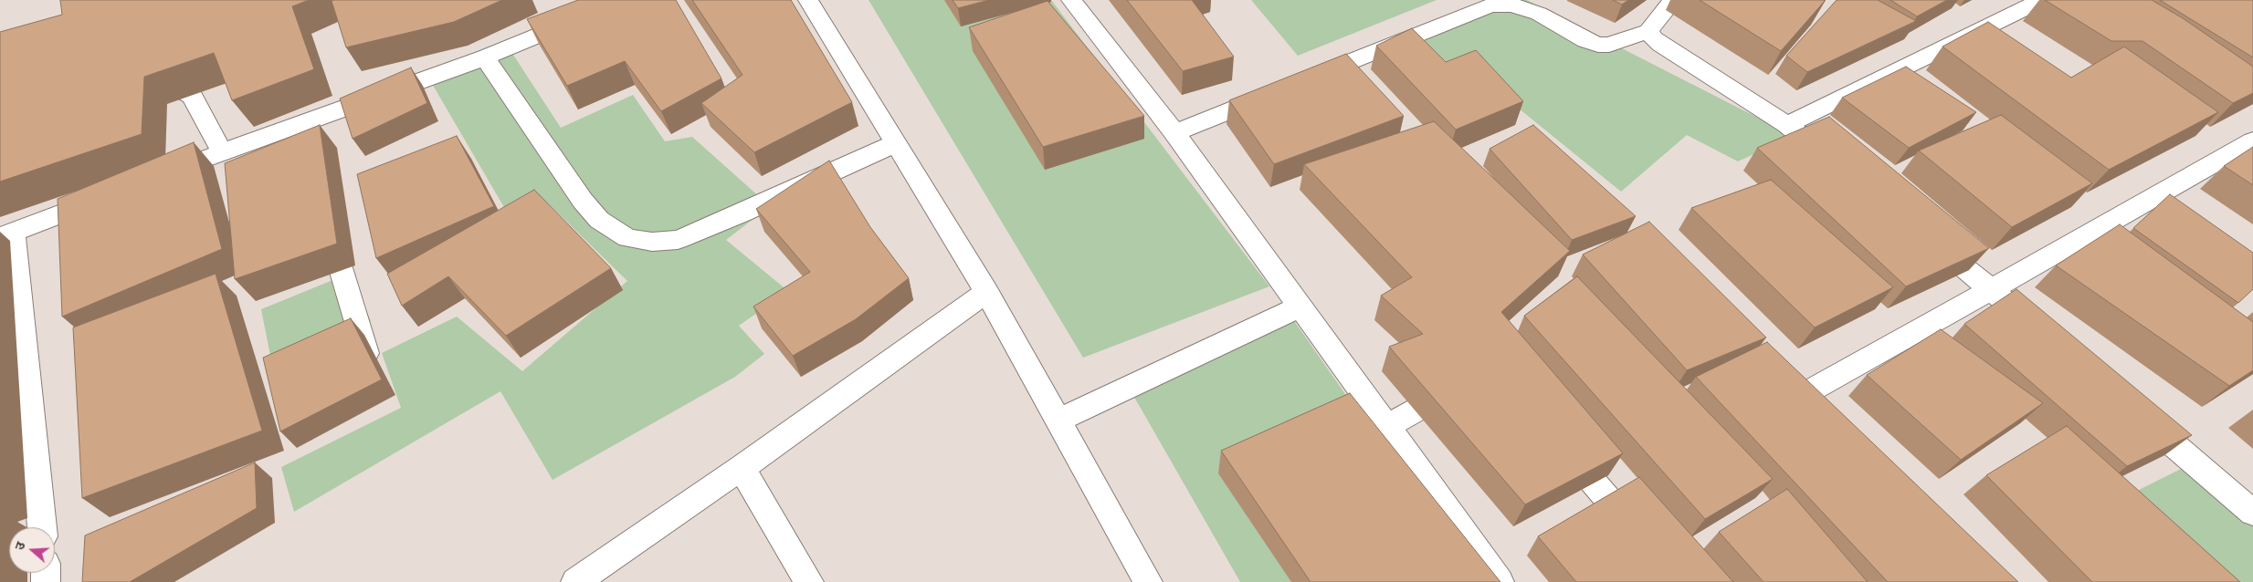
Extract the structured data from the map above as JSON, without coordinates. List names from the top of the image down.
{
  "north": "left"
}
